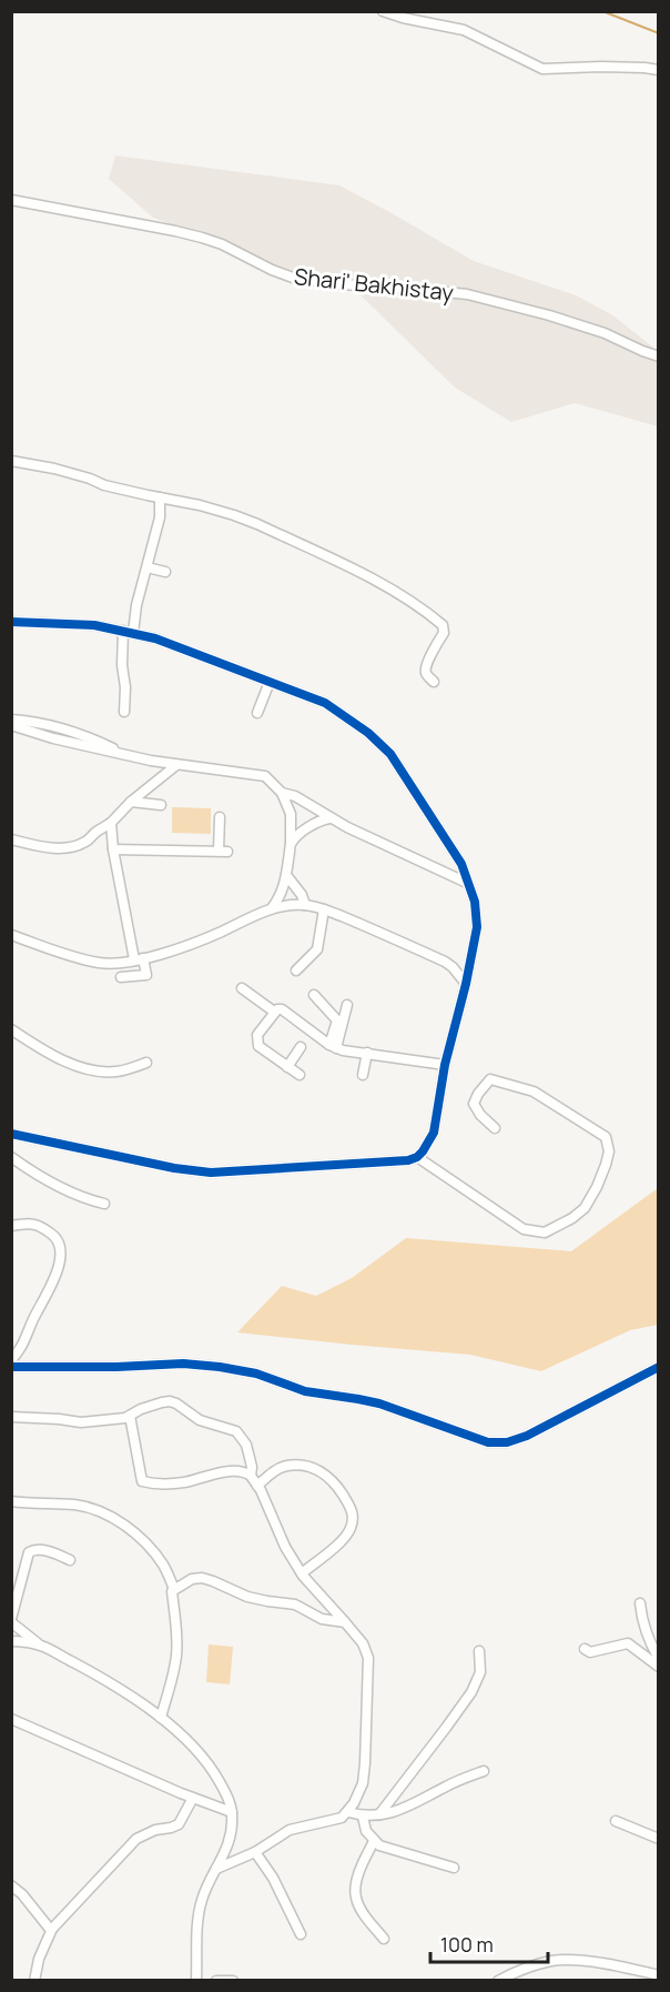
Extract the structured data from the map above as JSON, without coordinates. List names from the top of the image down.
{
  "streets": {
    "street": ["Shari' Bakhistay"]
  },
  "scale_bar": "100 m"
}
